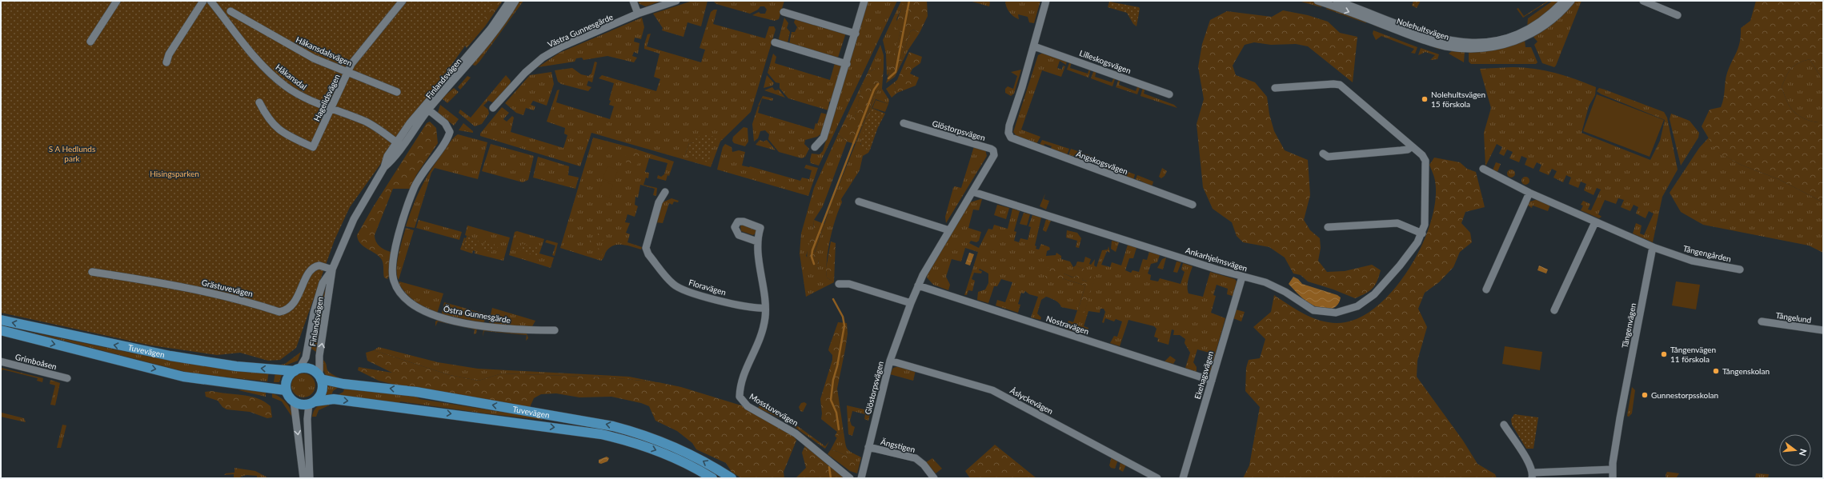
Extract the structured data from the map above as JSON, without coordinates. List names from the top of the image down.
{
  "streets": {
    "main road": ["Tuvevägen"],
    "street": [
      "Nolehultsvägen",
      "Västra Gunnesgärde",
      "Håkansdalsvägen",
      "Lilleskogsvägen",
      "Håkansdal",
      "Finlandsvägen",
      "Hagelidsvägen",
      "Glöstorpsvägen",
      "Ängskogsvägen",
      "Tångengården",
      "Ankarhjelmsvägen",
      "Floravägen",
      "Grästuvevägen",
      "Östra Gunnesgärde",
      "Tångelund",
      "Nostravägen",
      "Tångenvägen",
      "Grimboåsen",
      "Ekehagsvägen",
      "Åslyckevägen",
      "Mosstuvevägen",
      "Ängstigen"
    ]
  },
  "crossings": [
    ["Håkansdalsvägen", "Hagelidsvägen"],
    ["Lilleskogsvägen", "Ängskogsvägen"],
    ["Håkansdal", "Finlandsvägen"],
    ["Håkansdal", "Hagelidsvägen"],
    ["Finlandsvägen", "Grästuvevägen"],
    ["Finlandsvägen", "Östra Gunnesgärde"],
    ["Finlandsvägen", "Tuvevägen"],
    ["Glöstorpsvägen", "Ankarhjelmsvägen"],
    ["Glöstorpsvägen", "Nostravägen"],
    ["Glöstorpsvägen", "Åslyckevägen"],
    ["Glöstorpsvägen", "Ängstigen"],
    ["Tångengården", "Tångenvägen"],
    ["Ankarhjelmsvägen", "Ekehagsvägen"],
    ["Floravägen", "Mosstuvevägen"],
    ["Nostravägen", "Ekehagsvägen"]
  ],
  "parks": ["S A Hedlunds park", "Hisingsparken"],
  "places": [
    "Nolehultsvägen 15 förskola",
    "Tångenvägen 11 förskola",
    "Tångenskolan",
    "Gunnestorpsskolan"
  ],
  "north": "right"
}
